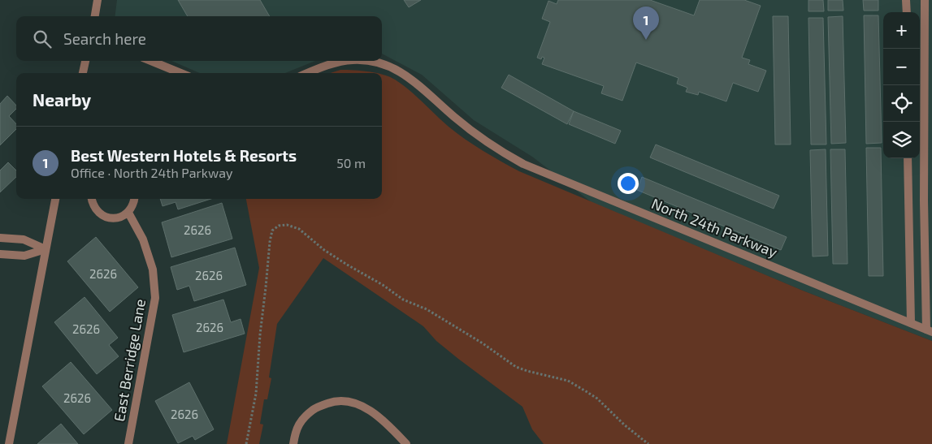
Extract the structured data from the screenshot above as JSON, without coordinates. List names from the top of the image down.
{
  "streets": {
    "street": ["North 24th Parkway", "East Berridge Lane"]
  },
  "house_numbers": [
    "2626",
    "2626",
    "2626",
    "2626",
    "2626",
    "2626",
    "2626"
  ],
  "page": {
    "pins": "1",
    "map_buttons": ["+", "−"],
    "search": "Search here",
    "heading": "Nearby",
    "list": [
      {
        "mark": "1",
        "name": "Best Western Hotels & Resorts",
        "note": "Office · North 24th Parkway",
        "value": "50 m"
      }
    ]
  }
}
